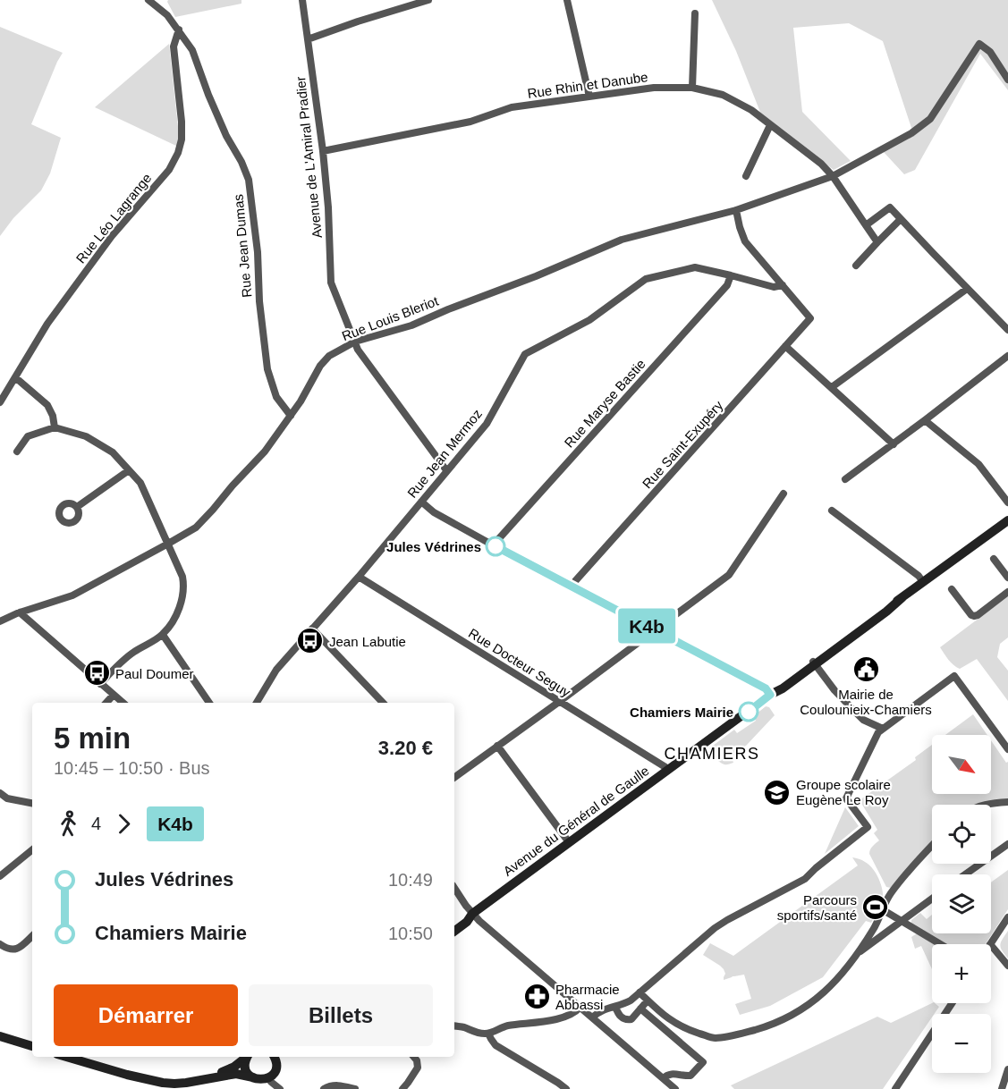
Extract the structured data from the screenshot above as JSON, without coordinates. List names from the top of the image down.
{
  "streets": {
    "main road": ["Avenue du Général de Gaulle"],
    "street": [
      "Rue Rhin et Danube",
      "Avenue de L'Amiral Pradier",
      "Rue Léo Lagrange",
      "Rue Jean Dumas",
      "Rue Louis Bleriot",
      "Rue Maryse Bastie",
      "Rue Saint-Exupéry",
      "Rue Jean Mermoz",
      "Rue Docteur Seguy"
    ]
  },
  "crossings": [
    ["Rue Rhin et Danube", "Avenue de L'Amiral Pradier"],
    ["Rue Rhin et Danube", "Rue Louis Bleriot"],
    ["Avenue de L'Amiral Pradier", "Rue Louis Bleriot"],
    ["Avenue de L'Amiral Pradier", "Rue Jean Mermoz"],
    ["Rue Léo Lagrange", "Rue Jean Dumas"],
    ["Rue Jean Dumas", "Rue Louis Bleriot"],
    ["Rue Maryse Bastie", "Rue Jean Mermoz"],
    ["Rue Saint-Exupéry", "Rue Jean Mermoz"],
    ["Rue Jean Mermoz", "Rue Docteur Seguy"],
    ["Rue Docteur Seguy", "Avenue du Général de Gaulle"]
  ],
  "districts": ["CHAMIERS"],
  "places": {
    "other": ["Jules Védrines", "Chamiers Mairie"],
    "bus stop": ["Jean Labutie", "Paul Doumer"],
    "public building": ["Mairie de Coulounieix-Chamiers"],
    "school or university": ["Groupe scolaire Eugène Le Roy"],
    "sports": ["Parcours sportifs/santé"],
    "pharmacy": ["Pharmacie Abbassi"]
  },
  "lines": ["bus line K4b"],
  "north": "bottom right",
  "page": {
    "on_map": "K4b",
    "heading": ["5 min", "10:45 – 10:50 · Bus", "3.20 €"],
    "map_buttons": ["+", "−"],
    "legs": ["4", "K4b"],
    "list": [
      {
        "name": "Jules Védrines",
        "value": "10:49"
      },
      {
        "name": "Chamiers Mairie",
        "value": "10:50"
      }
    ],
    "buttons": ["Démarrer", "Billets"]
  }
}
